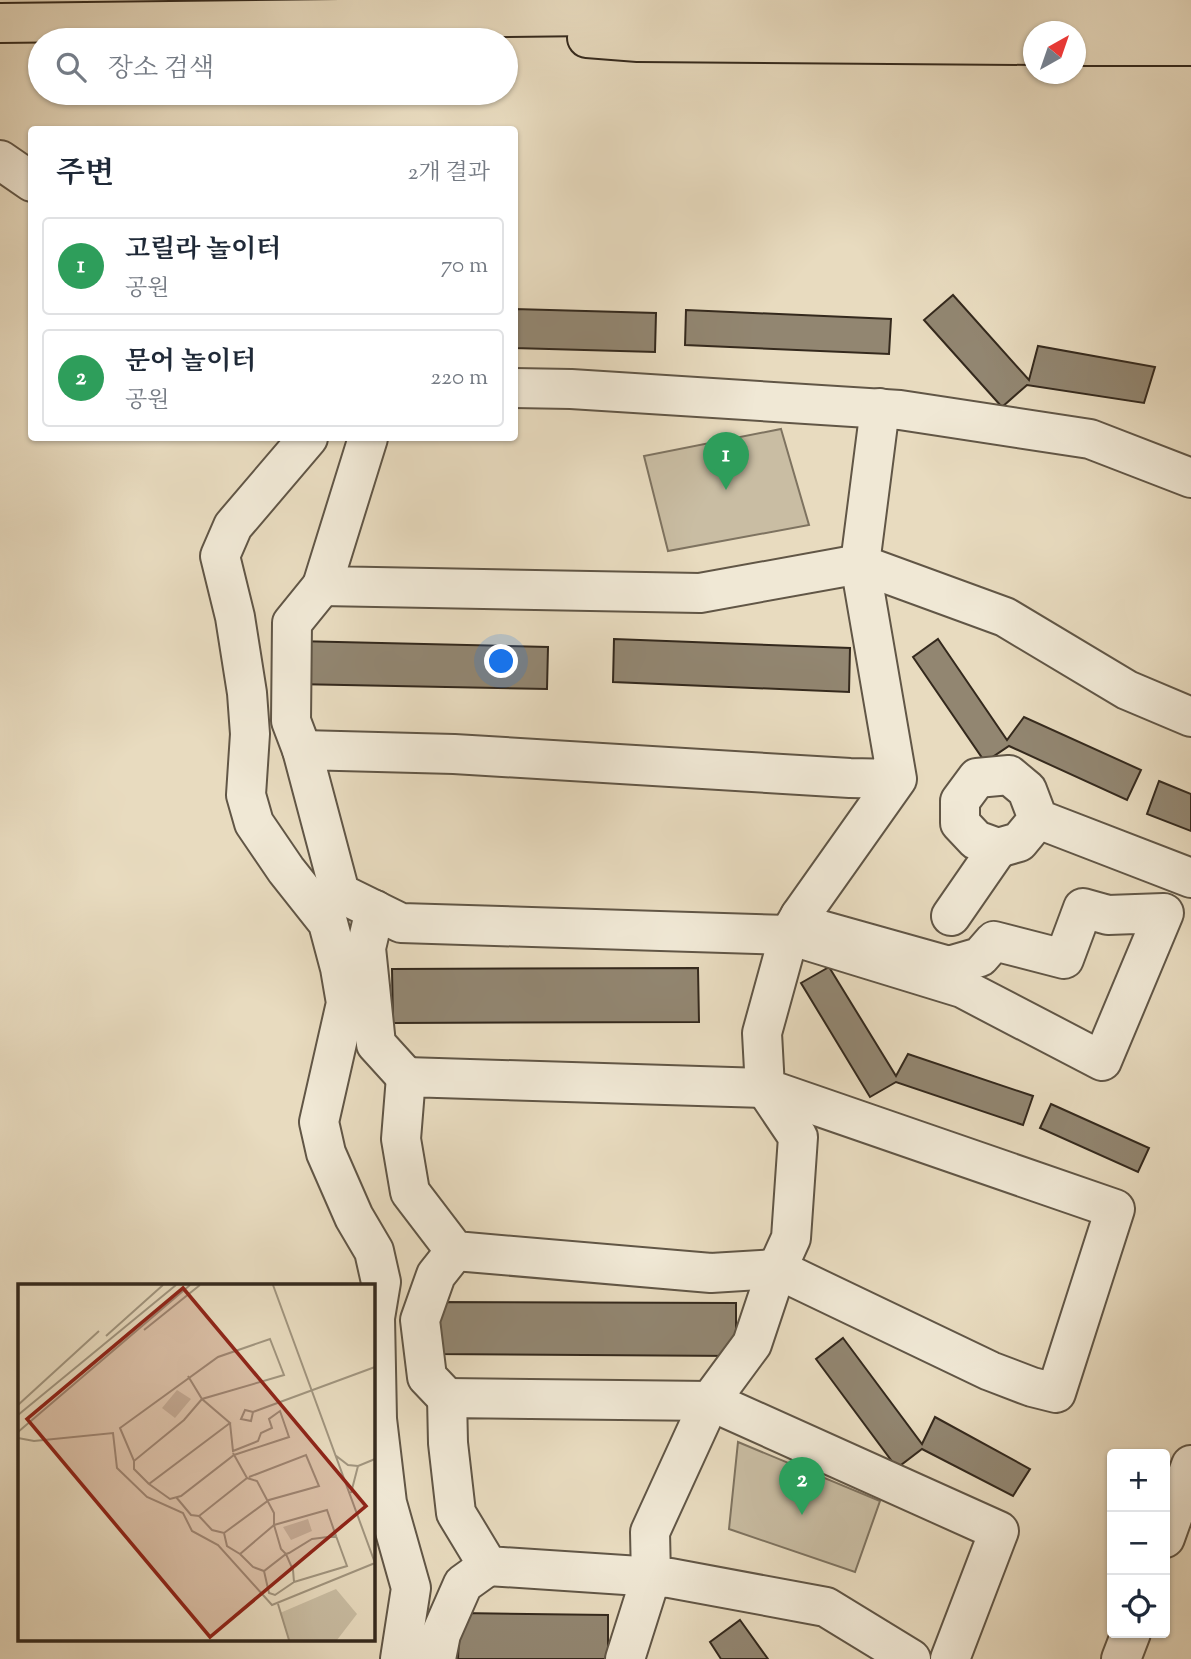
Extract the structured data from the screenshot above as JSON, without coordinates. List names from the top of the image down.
{
  "north": "top right",
  "page": {
    "search": "장소 검색",
    "heading": ["주변", "2개 결과"],
    "list": [
      {
        "mark": "1",
        "name": "고릴라 놀이터",
        "note": "공원",
        "value": "70 m"
      },
      {
        "mark": "2",
        "name": "문어 놀이터",
        "note": "공원",
        "value": "220 m"
      }
    ],
    "pins": ["1", "2"],
    "map_buttons": ["+", "−"]
  }
}
